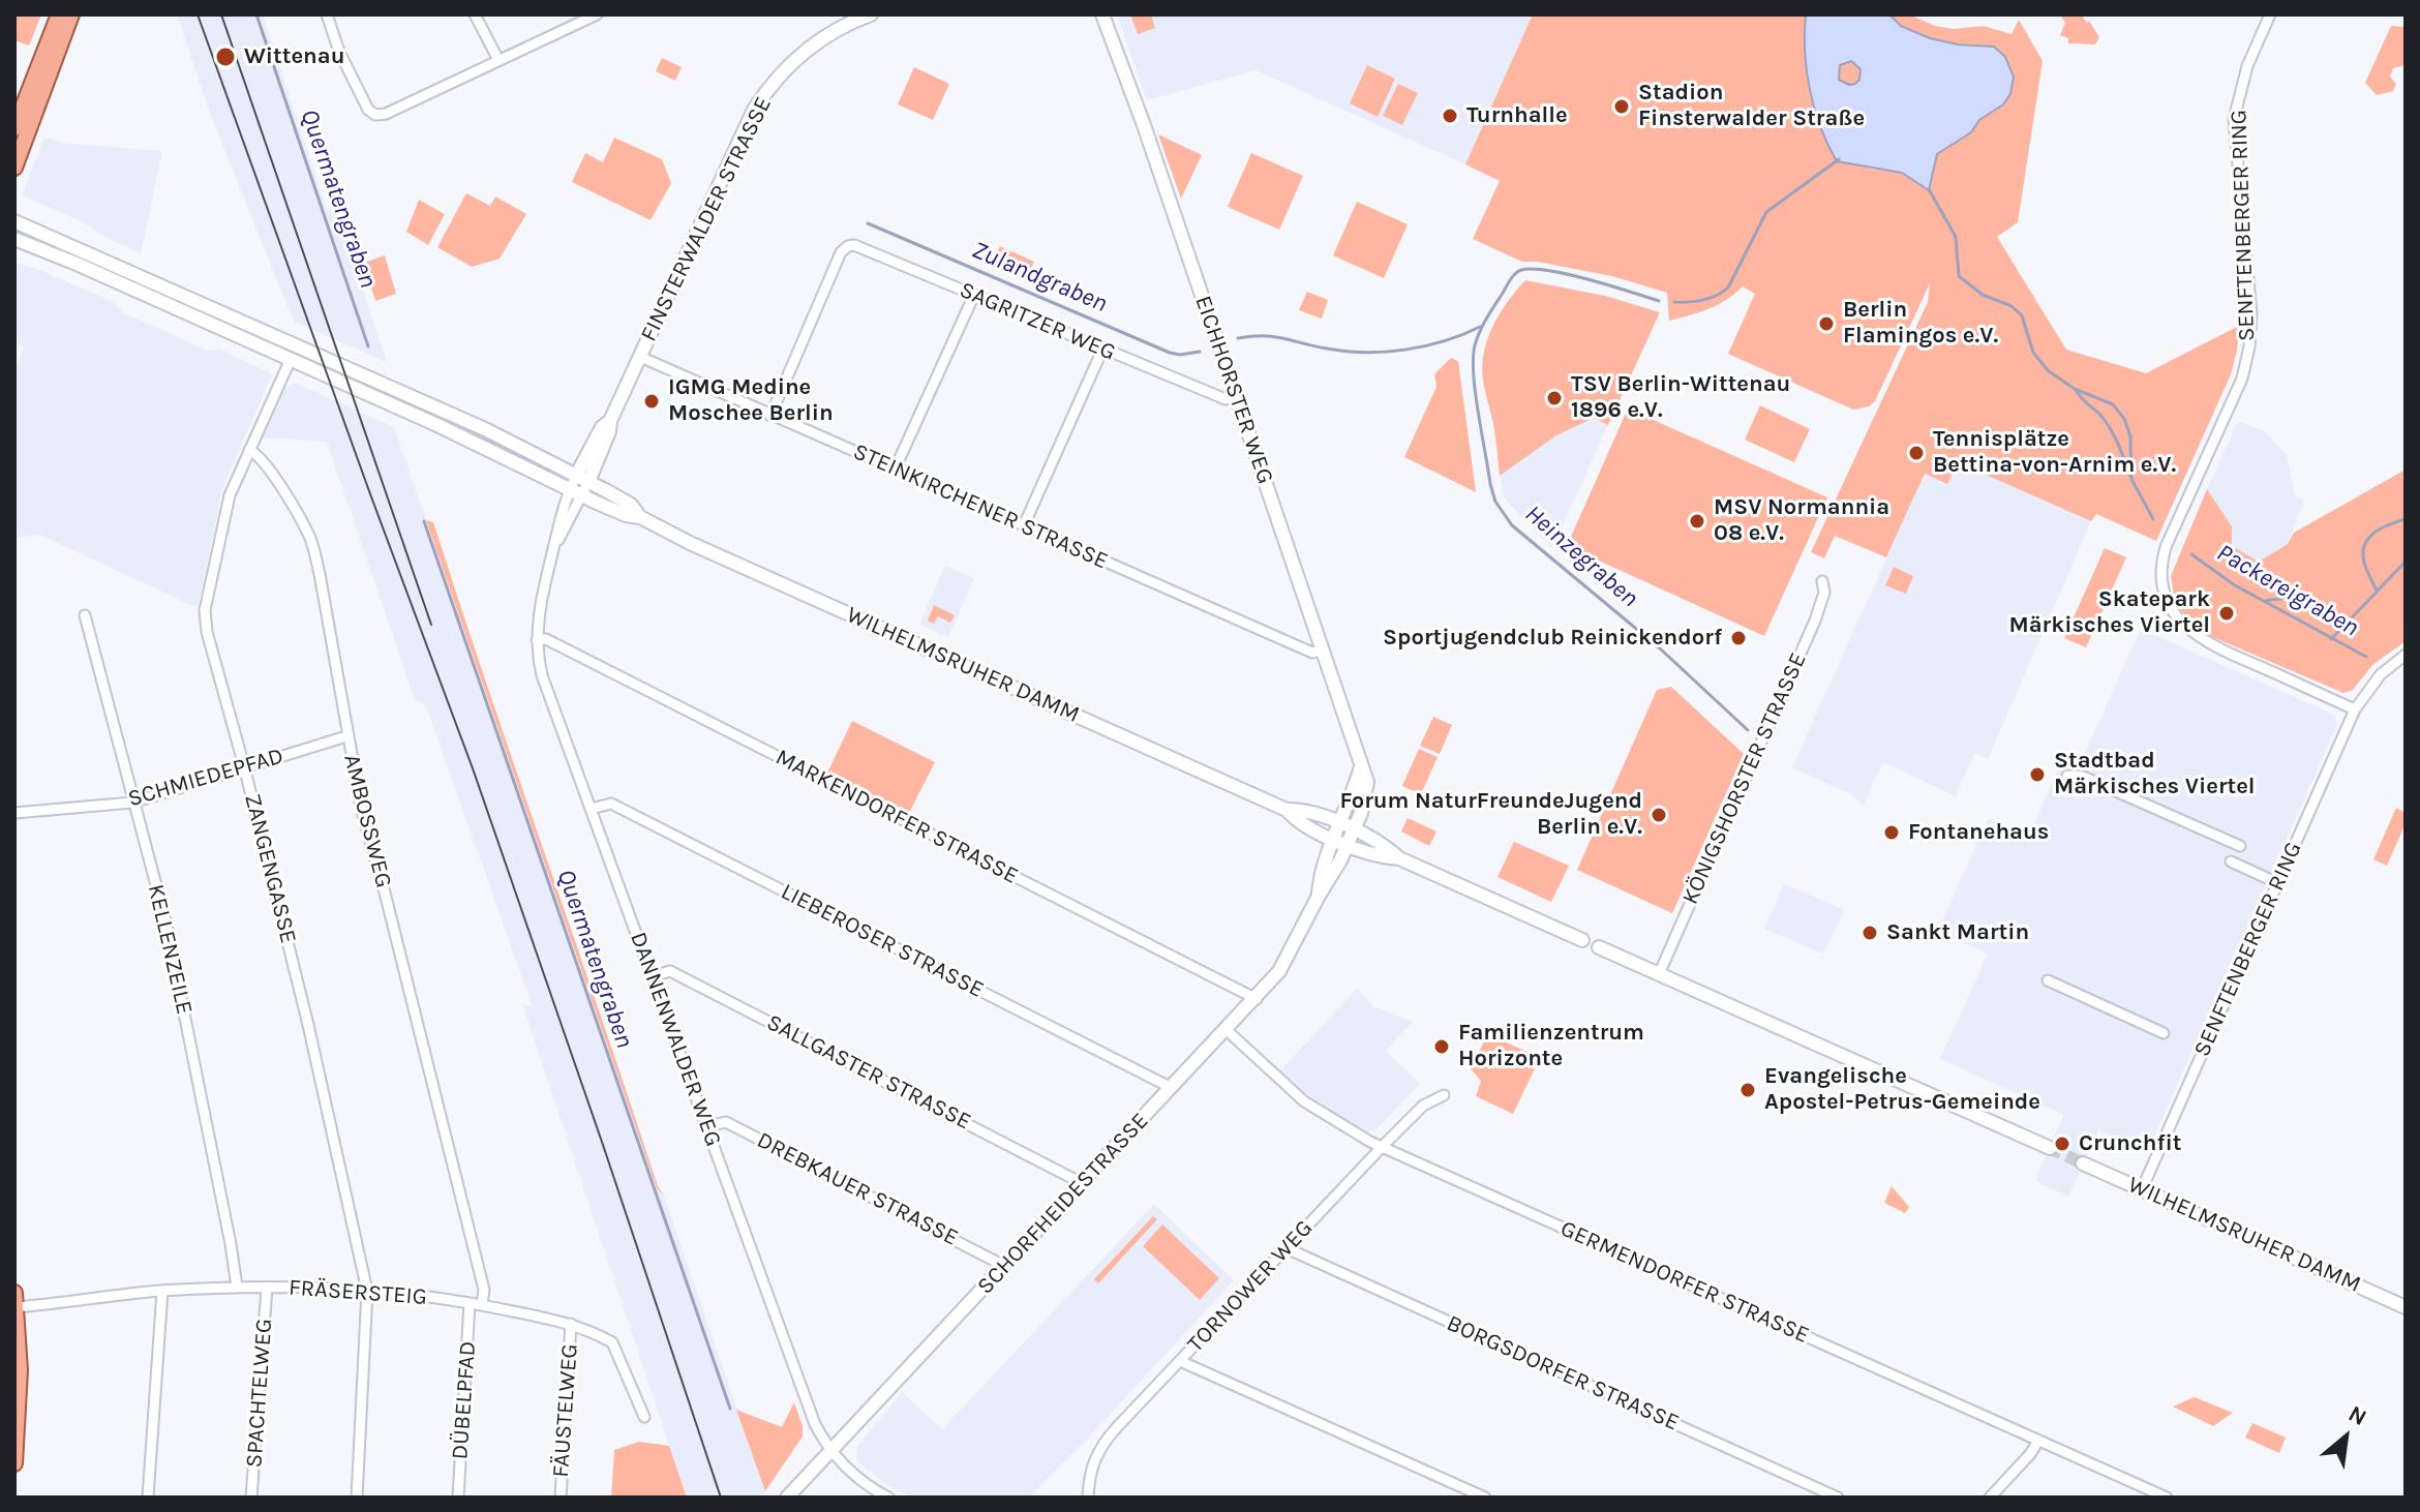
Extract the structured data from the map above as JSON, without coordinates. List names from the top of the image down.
{
  "streets": {
    "main road": [
      "FINSTERWALDER STRASSE",
      "EICHHORSTER WEG",
      "WILHELMSRUHER DAMM",
      "SCHORFHEIDESTRASSE"
    ],
    "street": [
      "SENFTENBERGER RING",
      "SAGRITZER WEG",
      "STEINKIRCHENER STRASSE",
      "SCHMIEDEPFAD",
      "KÖNIGSHORSTER STRASSE",
      "MARKENDORFER STRASSE",
      "AMBOSSWEG",
      "ZANGENGASSE",
      "LIEBEROSER STRASSE",
      "KELLENZEILE",
      "DANNENWALDER WEG",
      "SALLGASTER STRASSE",
      "DREBKAUER STRASSE",
      "GERMENDORFER STRASSE",
      "TORNOWER WEG",
      "FRÄSERSTEIG",
      "BORGSDORFER STRASSE",
      "SPACHTELWEG",
      "DÜBELPFAD",
      "FÄUSTELWEG"
    ]
  },
  "crossings": [
    ["FINSTERWALDER STRASSE", "STEINKIRCHENER STRASSE"],
    ["FINSTERWALDER STRASSE", "WILHELMSRUHER DAMM"],
    ["FINSTERWALDER STRASSE", "DANNENWALDER WEG"],
    ["SENFTENBERGER RING", "WILHELMSRUHER DAMM"],
    ["SAGRITZER WEG", "EICHHORSTER WEG"],
    ["SAGRITZER WEG", "STEINKIRCHENER STRASSE"],
    ["EICHHORSTER WEG", "STEINKIRCHENER STRASSE"],
    ["EICHHORSTER WEG", "WILHELMSRUHER DAMM"],
    ["EICHHORSTER WEG", "SCHORFHEIDESTRASSE"],
    ["WILHELMSRUHER DAMM", "DANNENWALDER WEG"],
    ["WILHELMSRUHER DAMM", "SCHORFHEIDESTRASSE"],
    ["SCHMIEDEPFAD", "AMBOSSWEG"],
    ["SCHMIEDEPFAD", "ZANGENGASSE"],
    ["SCHMIEDEPFAD", "KELLENZEILE"],
    ["MARKENDORFER STRASSE", "DANNENWALDER WEG"],
    ["MARKENDORFER STRASSE", "SCHORFHEIDESTRASSE"],
    ["AMBOSSWEG", "ZANGENGASSE"],
    ["AMBOSSWEG", "FRÄSERSTEIG"],
    ["ZANGENGASSE", "FRÄSERSTEIG"],
    ["LIEBEROSER STRASSE", "DANNENWALDER WEG"],
    ["LIEBEROSER STRASSE", "SCHORFHEIDESTRASSE"],
    ["KELLENZEILE", "FRÄSERSTEIG"],
    ["DANNENWALDER WEG", "SALLGASTER STRASSE"],
    ["DANNENWALDER WEG", "DREBKAUER STRASSE"],
    ["DANNENWALDER WEG", "SCHORFHEIDESTRASSE"],
    ["SALLGASTER STRASSE", "SCHORFHEIDESTRASSE"],
    ["DREBKAUER STRASSE", "SCHORFHEIDESTRASSE"],
    ["SCHORFHEIDESTRASSE", "GERMENDORFER STRASSE"],
    ["GERMENDORFER STRASSE", "TORNOWER WEG"],
    ["TORNOWER WEG", "BORGSDORFER STRASSE"],
    ["FRÄSERSTEIG", "SPACHTELWEG"],
    ["FRÄSERSTEIG", "DÜBELPFAD"],
    ["FRÄSERSTEIG", "FÄUSTELWEG"]
  ],
  "water": [
    "Quermatengraben",
    "Zulandgraben",
    "Heinzegraben",
    "Packereigraben"
  ],
  "places": [
    "Wittenau",
    "Stadion Finsterwalder Straße",
    "Turnhalle",
    "Berlin Flamingos e.V.",
    "TSV Berlin-Wittenau 1896 e.V.",
    "IGMG Medine Moschee Berlin",
    "Tennisplätze Bettina-von-Arnim e.V.",
    "MSV Normannia 08 e.V.",
    "Skatepark Märkisches Viertel",
    "Sportjugendclub Reinickendorf",
    "Stadtbad Märkisches Viertel",
    "Forum NaturFreundeJugend Berlin e.V.",
    "Fontanehaus",
    "Sankt Martin",
    "Familienzentrum Horizonte",
    "Evangelische Apostel-Petrus-Gemeinde",
    "Crunchfit"
  ],
  "north": "top right"
}
